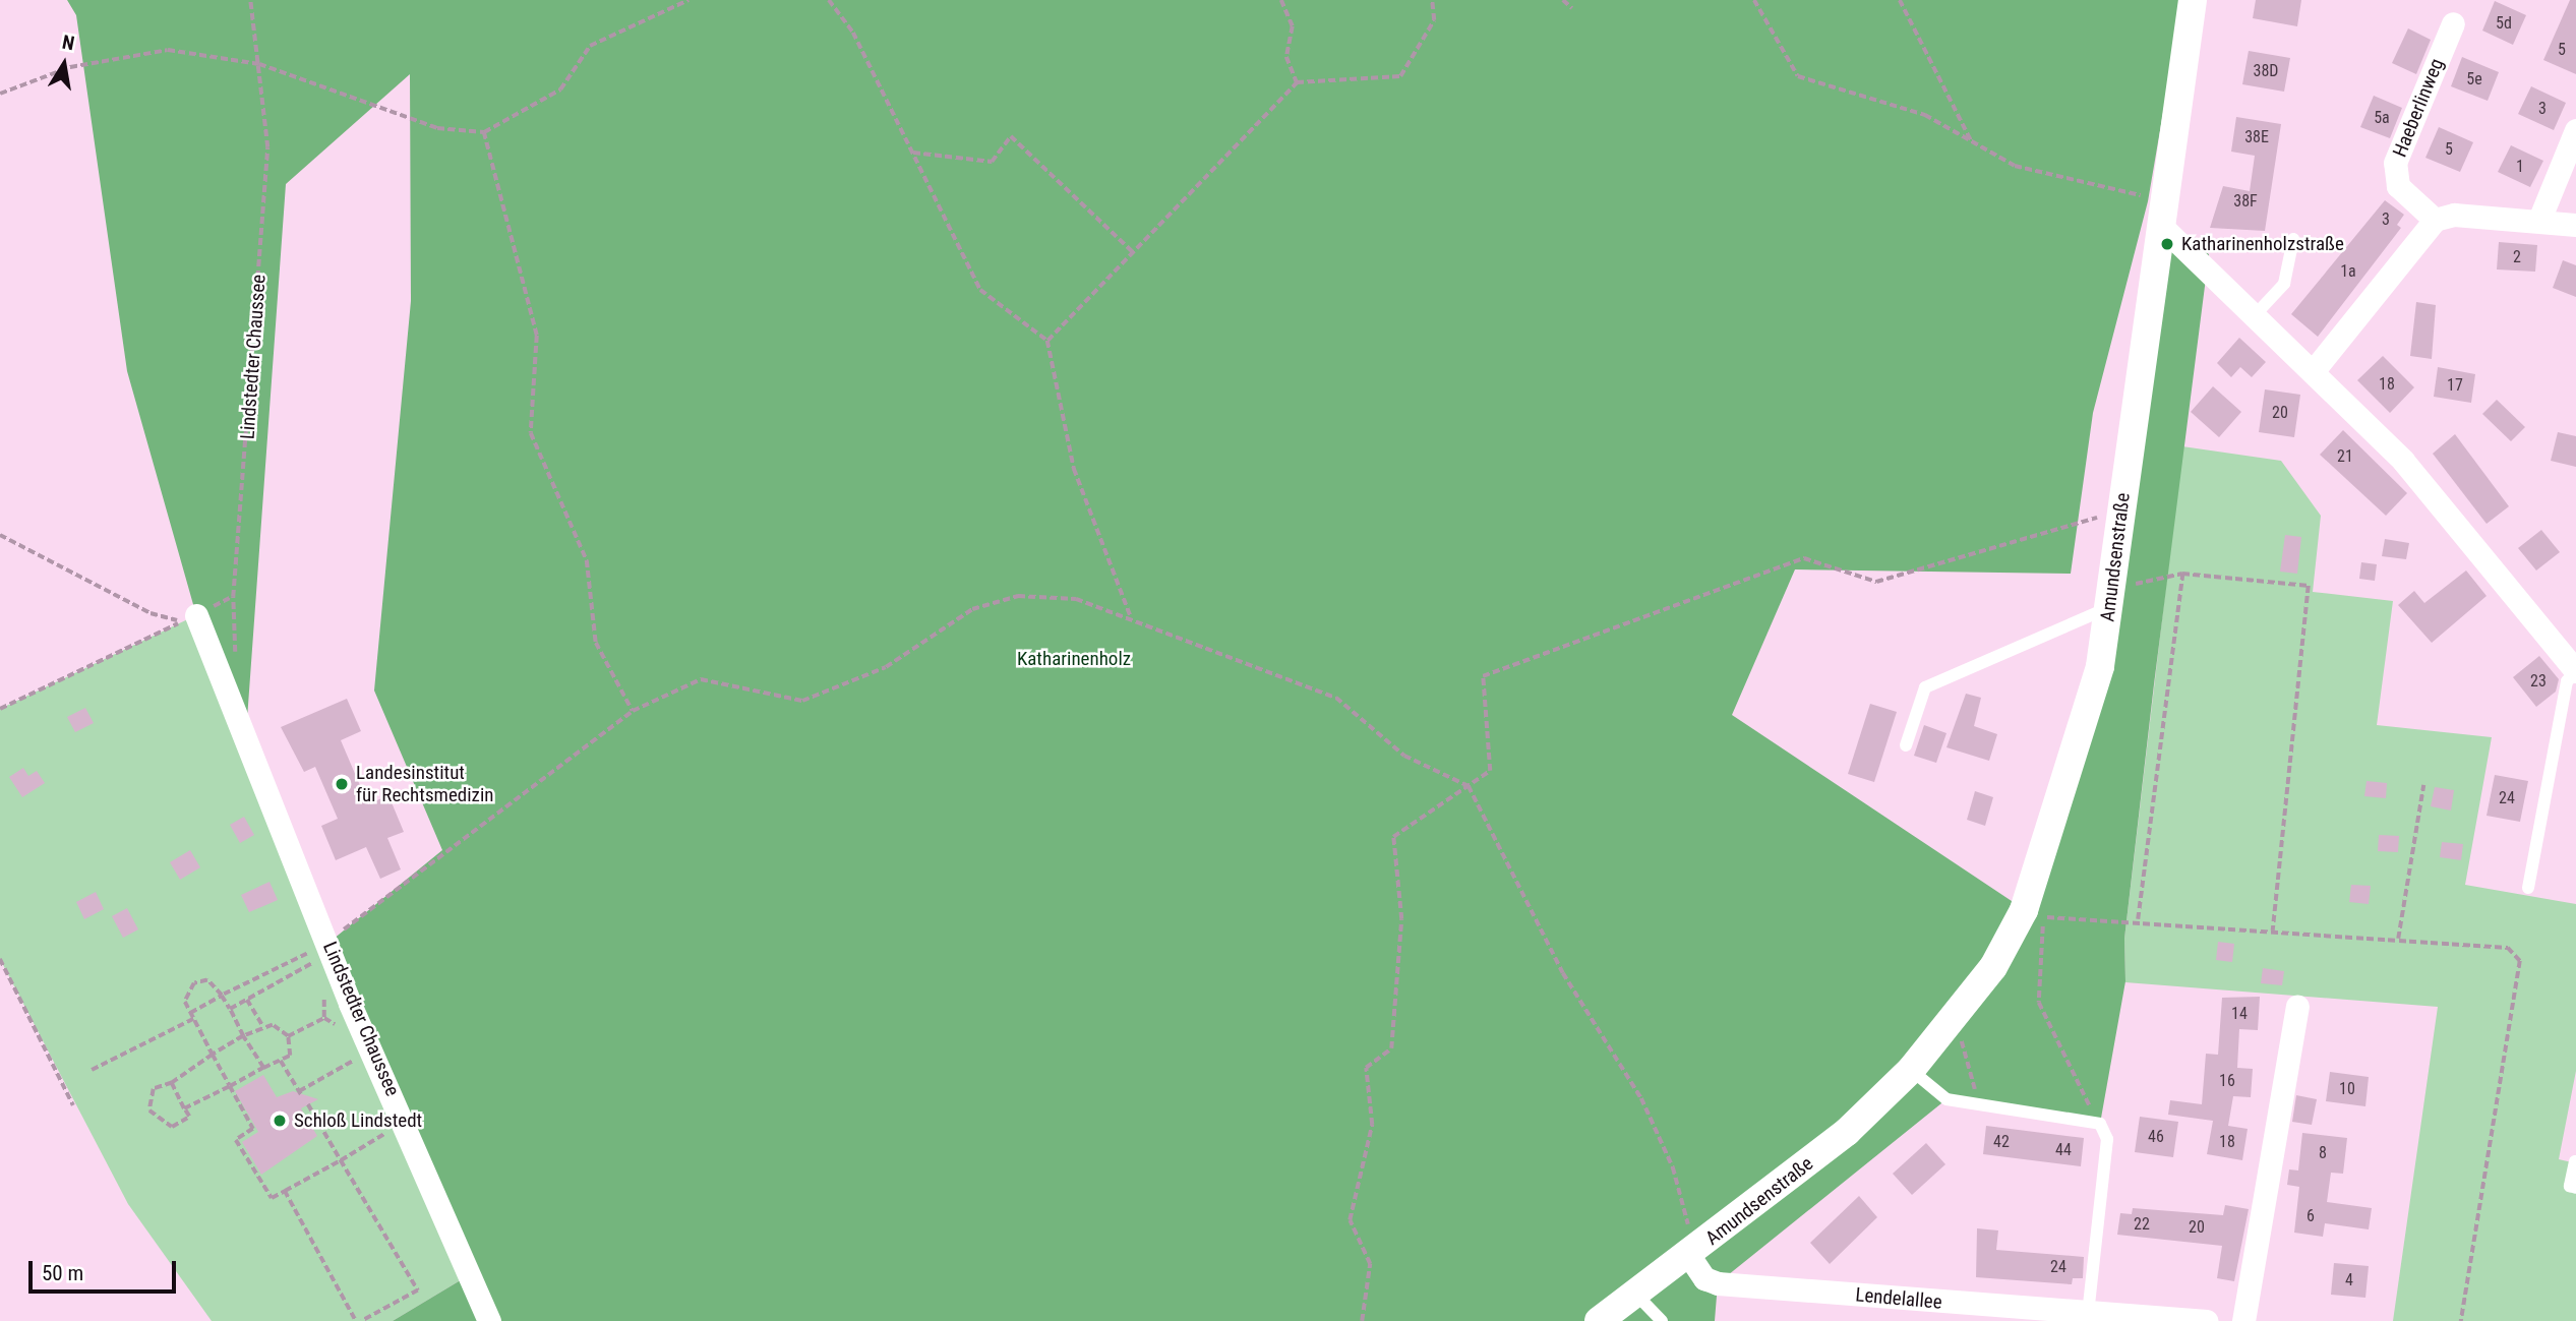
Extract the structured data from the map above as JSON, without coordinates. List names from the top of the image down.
{
  "streets": {
    "street": [
      "Haeberlinweg",
      "Lindstedter Chaussee",
      "Amundsenstraße",
      "Lendelallee"
    ]
  },
  "crossings": [
    ["Amundsenstraße", "Lendelallee"]
  ],
  "parks": ["Katharinenholz"],
  "places": ["Katharinenholzstraße", "Landesinstitut für Rechtsmedizin", "Schloß Lindstedt"],
  "house_numbers": [
    "5d",
    "5",
    "38D",
    "5e",
    "3",
    "5a",
    "38E",
    "5",
    "1",
    "38F",
    "3",
    "2",
    "1a",
    "18",
    "17",
    "20",
    "21",
    "23",
    "24",
    "14",
    "16",
    "10",
    "46",
    "42",
    "18",
    "44",
    "8",
    "6",
    "22",
    "20",
    "24",
    "4"
  ],
  "scale_bar": "50 m",
  "north": "top"
}
